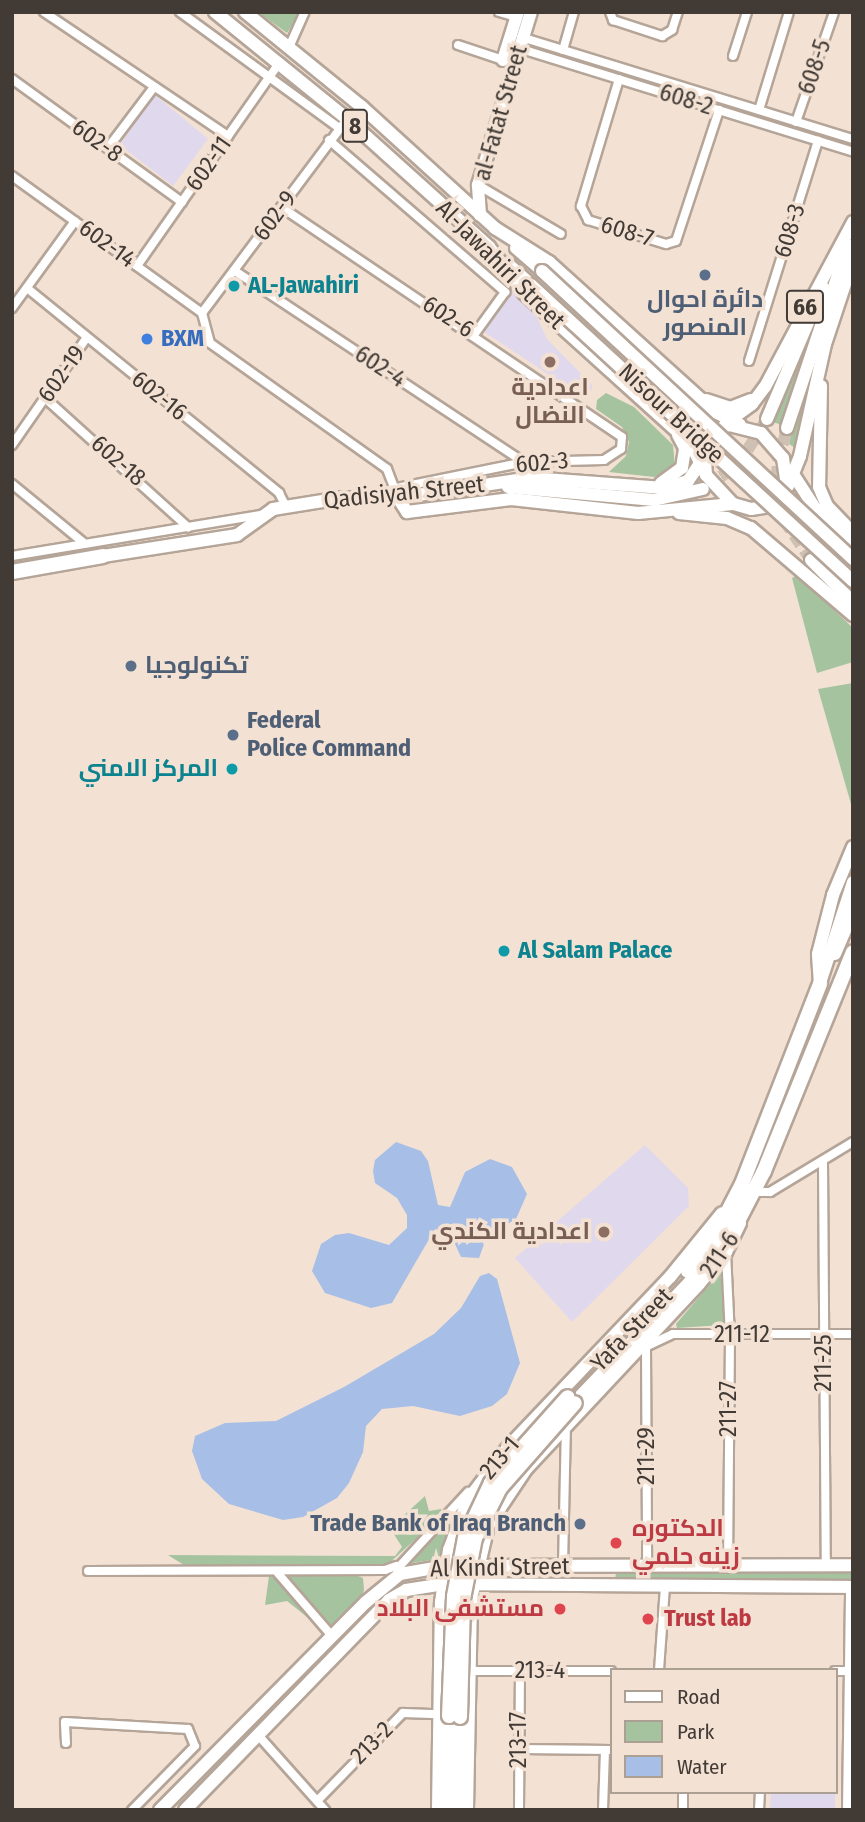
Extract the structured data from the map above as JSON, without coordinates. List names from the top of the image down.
{
  "streets": {
    "highway": ["Yafa Street"],
    "main road": [
      "al-Fatat Street",
      "8",
      "Al-Jawahiri Street",
      "66",
      "Nisour Bridge",
      "Qadisiyah Street",
      "211-6",
      "213-1",
      "Al Kindi Street"
    ],
    "street": [
      "608-5",
      "608-2",
      "602-8",
      "602-11",
      "602-9",
      "608-3",
      "608-7",
      "602-14",
      "602-6",
      "602-4",
      "602-19",
      "602-16",
      "602-18",
      "602-3",
      "211-12",
      "211-25",
      "211-27",
      "211-29",
      "213-4",
      "213-17",
      "213-2"
    ]
  },
  "crossings": [
    ["608-5", "608-2"],
    ["608-2", "al-Fatat Street"],
    ["608-2", "608-3"],
    ["608-2", "608-7"],
    ["al-Fatat Street", "608-7"],
    ["al-Fatat Street", "Al-Jawahiri Street"],
    ["602-8", "602-11"],
    ["602-11", "602-14"],
    ["602-11", "Al-Jawahiri Street"],
    ["602-9", "602-14"],
    ["602-9", "Al-Jawahiri Street"],
    ["602-9", "602-6"],
    ["602-9", "602-4"],
    ["Al-Jawahiri Street", "66"],
    ["Al-Jawahiri Street", "Nisour Bridge"],
    ["Al-Jawahiri Street", "Qadisiyah Street"],
    ["66", "Qadisiyah Street"],
    ["602-6", "602-3"],
    ["602-4", "602-3"],
    ["602-19", "602-16"],
    ["602-19", "602-18"],
    ["602-16", "Qadisiyah Street"],
    ["602-3", "Qadisiyah Street"],
    ["211-6", "Yafa Street"],
    ["211-6", "211-12"],
    ["211-6", "211-27"],
    ["211-6", "211-29"],
    ["211-6", "213-1"],
    ["211-6", "Al Kindi Street"],
    ["Yafa Street", "213-1"],
    ["Yafa Street", "213-2"],
    ["211-12", "211-25"],
    ["211-12", "211-27"],
    ["211-12", "211-29"],
    ["211-25", "Al Kindi Street"],
    ["211-27", "Al Kindi Street"],
    ["211-29", "Al Kindi Street"],
    ["213-1", "Al Kindi Street"],
    ["213-1", "213-2"],
    ["213-4", "213-17"]
  ],
  "places": [
    "دائرة احوال المنصور",
    "AL-Jawahiri",
    "BXM",
    "اعدادية النضال",
    "تكنولوجيا",
    "Federal Police Command",
    "المركز الامني",
    "Al Salam Palace",
    "اعدادية الكندي",
    "Trade Bank of Iraq Branch",
    "الدكتوره زينه حلمي",
    "مستشفى البلاد",
    "Trust lab"
  ],
  "legend": ["Road", "Park", "Water"]
}
